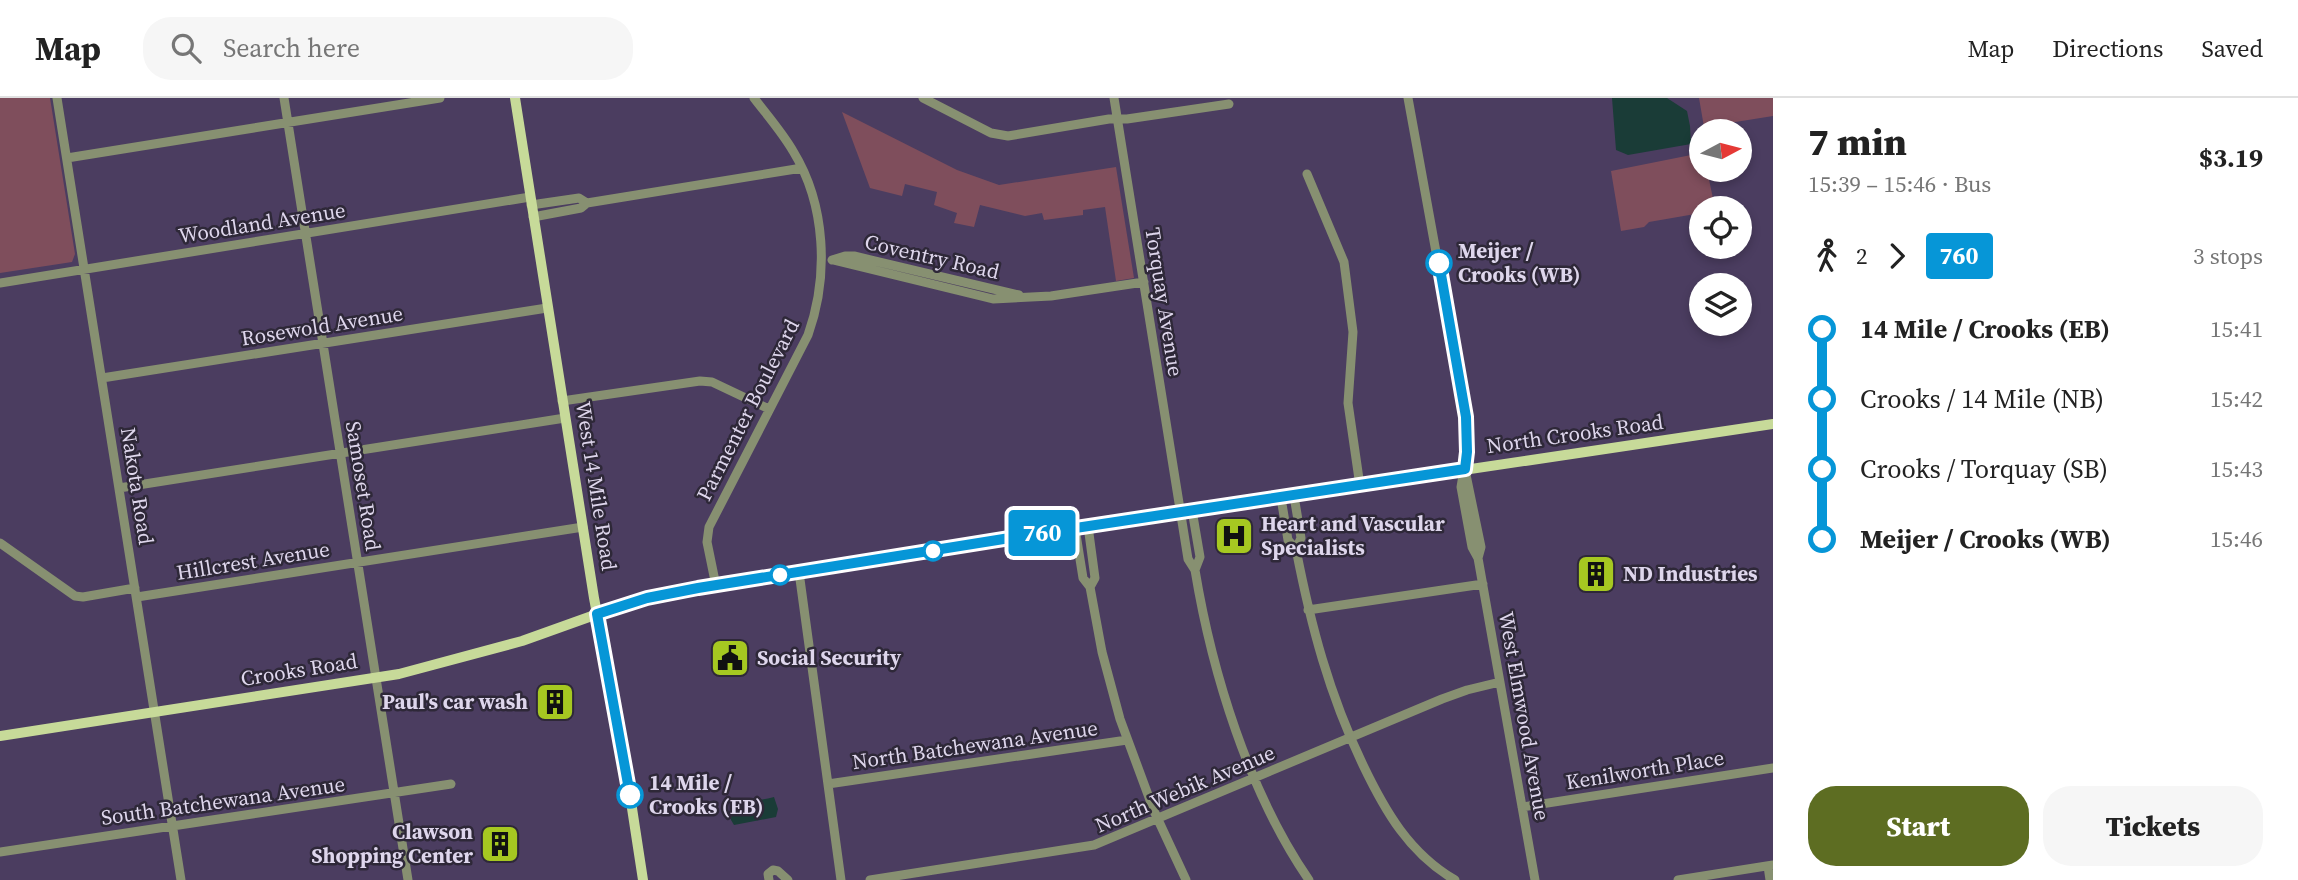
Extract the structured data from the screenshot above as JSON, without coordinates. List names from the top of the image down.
{
  "streets": {
    "main road": ["North Crooks Road", "West 14 Mile Road", "Crooks Road"],
    "street": [
      "Woodland Avenue",
      "Coventry Road",
      "Torquay Avenue",
      "Rosewold Avenue",
      "Parmenter Boulevard",
      "Nakota Road",
      "Samoset Road",
      "Hillcrest Avenue",
      "West Elmwood Avenue",
      "North Batchewana Avenue",
      "Kenilworth Place",
      "North Webik Avenue",
      "South Batchewana Avenue"
    ]
  },
  "crossings": [
    ["Woodland Avenue", "Parmenter Boulevard"],
    ["Woodland Avenue", "Nakota Road"],
    ["Woodland Avenue", "Samoset Road"],
    ["Woodland Avenue", "West 14 Mile Road"],
    ["Coventry Road", "Torquay Avenue"],
    ["Coventry Road", "Parmenter Boulevard"],
    ["Torquay Avenue", "North Crooks Road"],
    ["Rosewold Avenue", "Nakota Road"],
    ["Rosewold Avenue", "Samoset Road"],
    ["Rosewold Avenue", "West 14 Mile Road"],
    ["Parmenter Boulevard", "North Crooks Road"],
    ["North Crooks Road", "West 14 Mile Road"],
    ["North Crooks Road", "Crooks Road"],
    ["North Crooks Road", "West Elmwood Avenue"],
    ["Nakota Road", "Hillcrest Avenue"],
    ["Nakota Road", "Crooks Road"],
    ["Nakota Road", "South Batchewana Avenue"],
    ["Samoset Road", "Hillcrest Avenue"],
    ["Samoset Road", "Crooks Road"],
    ["Samoset Road", "South Batchewana Avenue"],
    ["West 14 Mile Road", "Hillcrest Avenue"],
    ["West 14 Mile Road", "Crooks Road"],
    ["West Elmwood Avenue", "Kenilworth Place"],
    ["West Elmwood Avenue", "North Webik Avenue"]
  ],
  "places": {
    "other": ["Meijer / Crooks (WB)", "14 Mile / Crooks (EB)"],
    "hospital": ["Heart and Vascular Specialists"],
    "building": ["ND Industries", "Paul's car wash", "Clawson Shopping Center"],
    "public building": ["Social Security"]
  },
  "lines": ["bus line 760"],
  "north": "right",
  "page": {
    "header": "Map",
    "search": "Search here",
    "nav": ["Map", "Directions", "Saved"],
    "on_map": "760",
    "heading": ["7 min", "15:39 – 15:46 · Bus", "$3.19"],
    "legs": ["2", "760", "3 stops"],
    "list": [
      {
        "name": "14 Mile / Crooks (EB)",
        "value": "15:41"
      },
      {
        "name": "Crooks / 14 Mile (NB)",
        "value": "15:42"
      },
      {
        "name": "Crooks / Torquay (SB)",
        "value": "15:43"
      },
      {
        "name": "Meijer / Crooks (WB)",
        "value": "15:46"
      }
    ],
    "buttons": ["Start", "Tickets"]
  }
}
